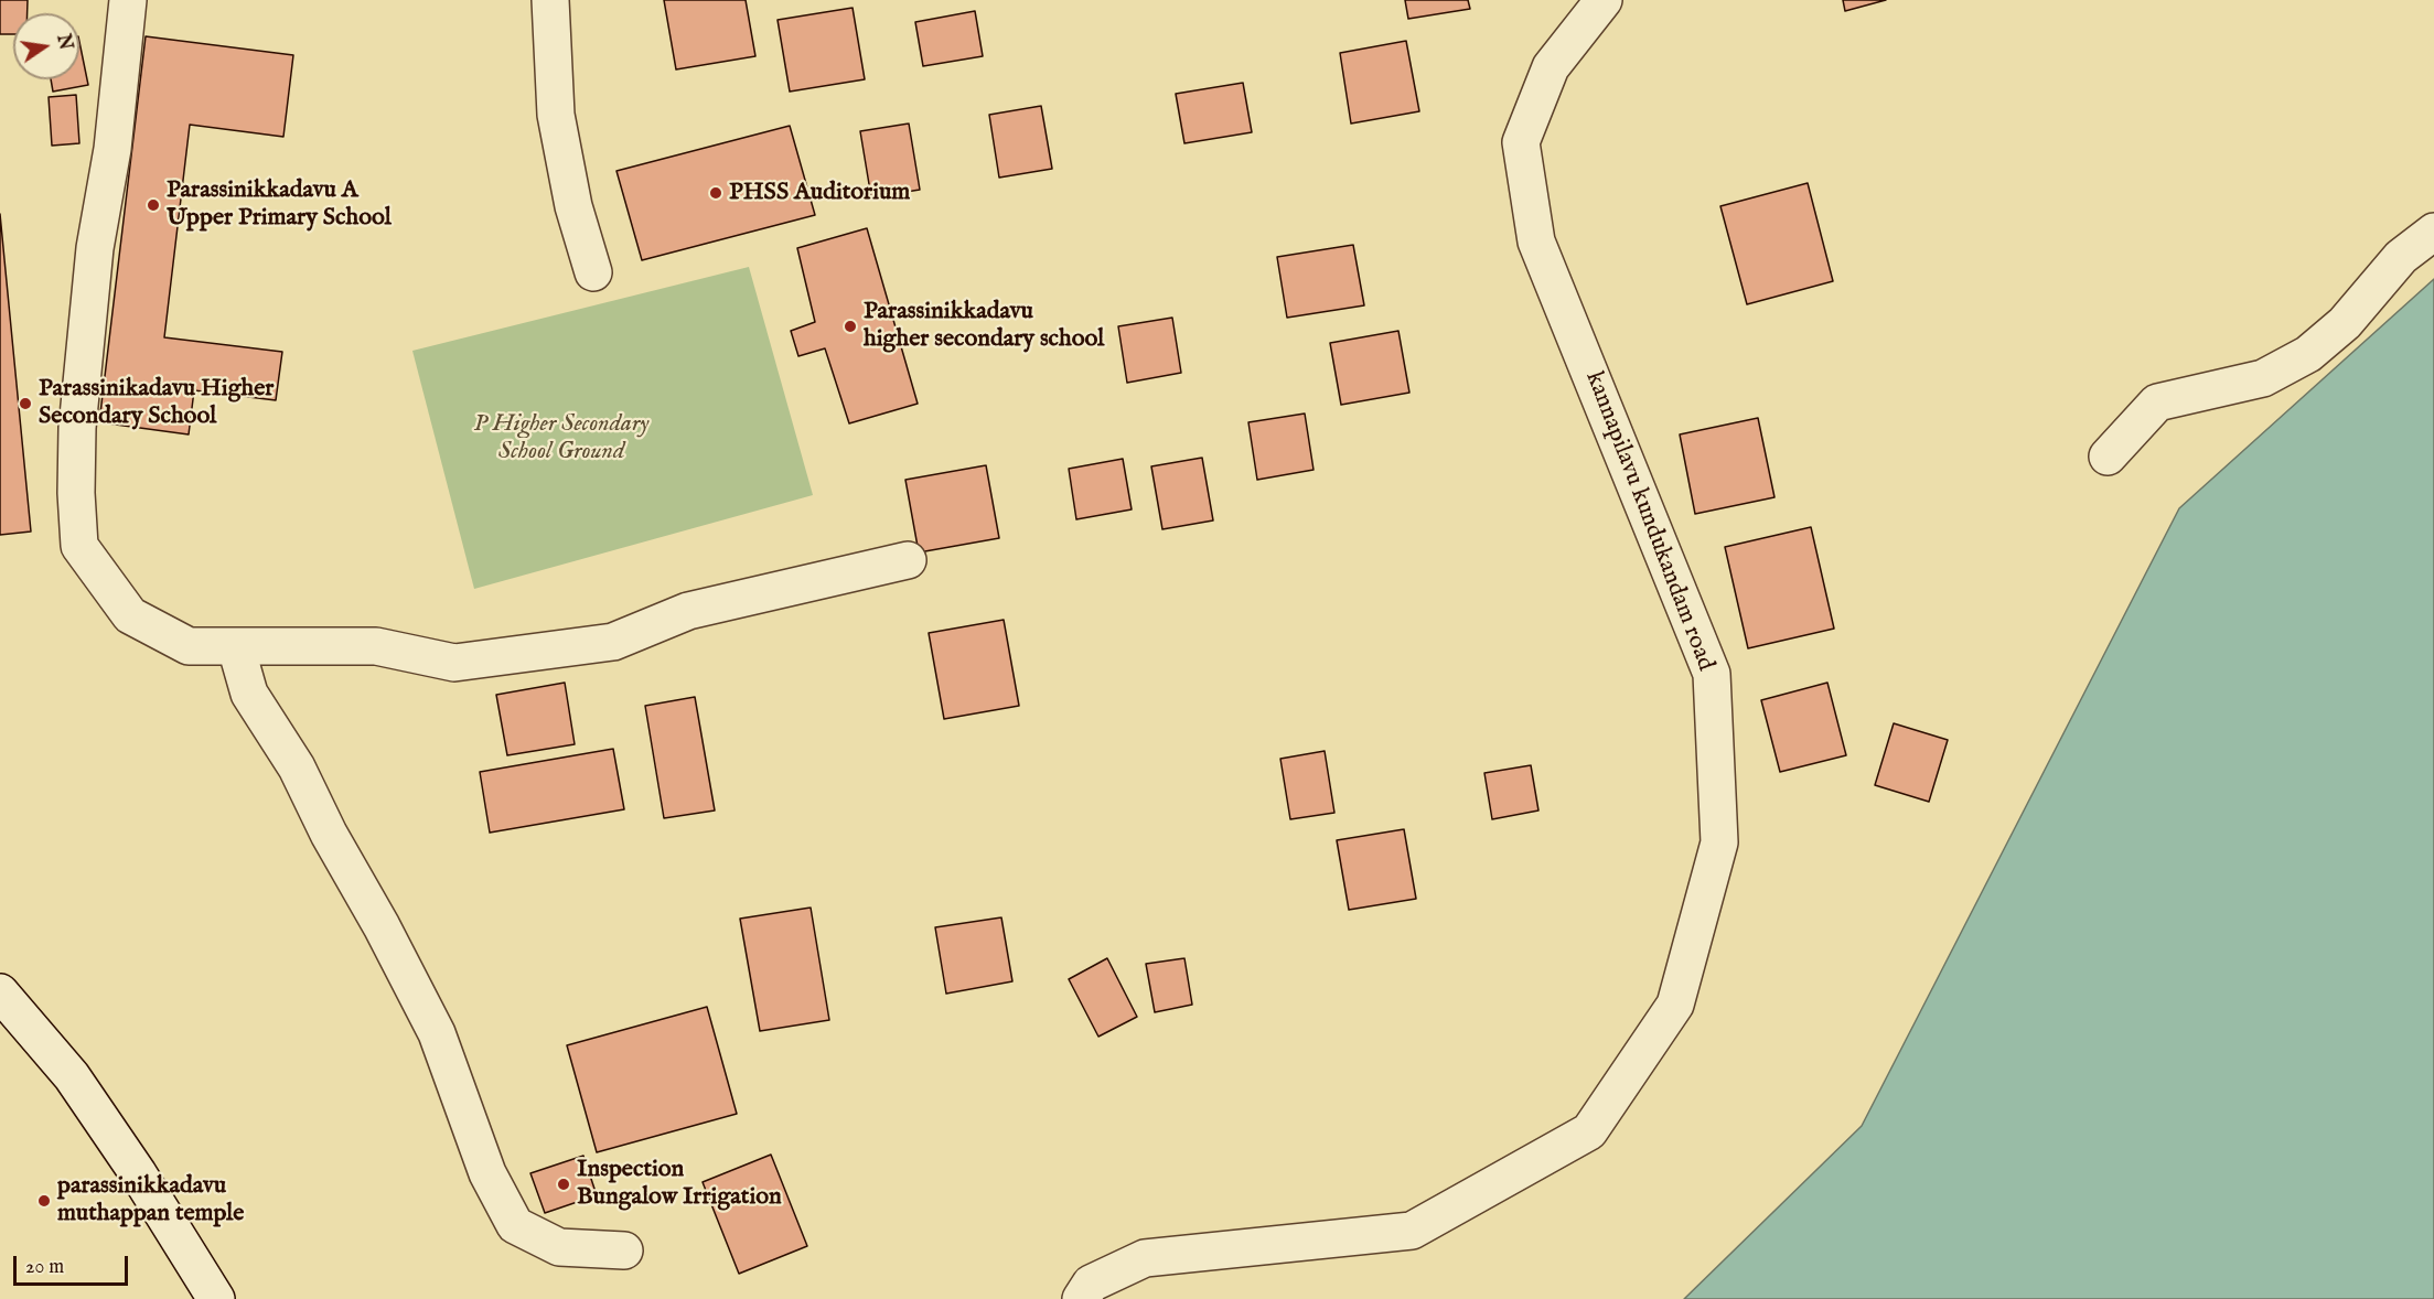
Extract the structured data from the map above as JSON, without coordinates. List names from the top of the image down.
{
  "streets": {
    "street": ["kannapilavu kundukandam road"]
  },
  "parks": ["P Higher Secondary School Ground"],
  "places": [
    "PHSS Auditorium",
    "Parassinikkadavu A Upper Primary School",
    "Parassinikkadavu higher secondary school",
    "Parassinikadavu Higher Secondary School",
    "Inspection Bungalow Irrigation",
    "parassinikkadavu muthappan temple"
  ],
  "scale_bar": "20 m",
  "north": "right"
}
